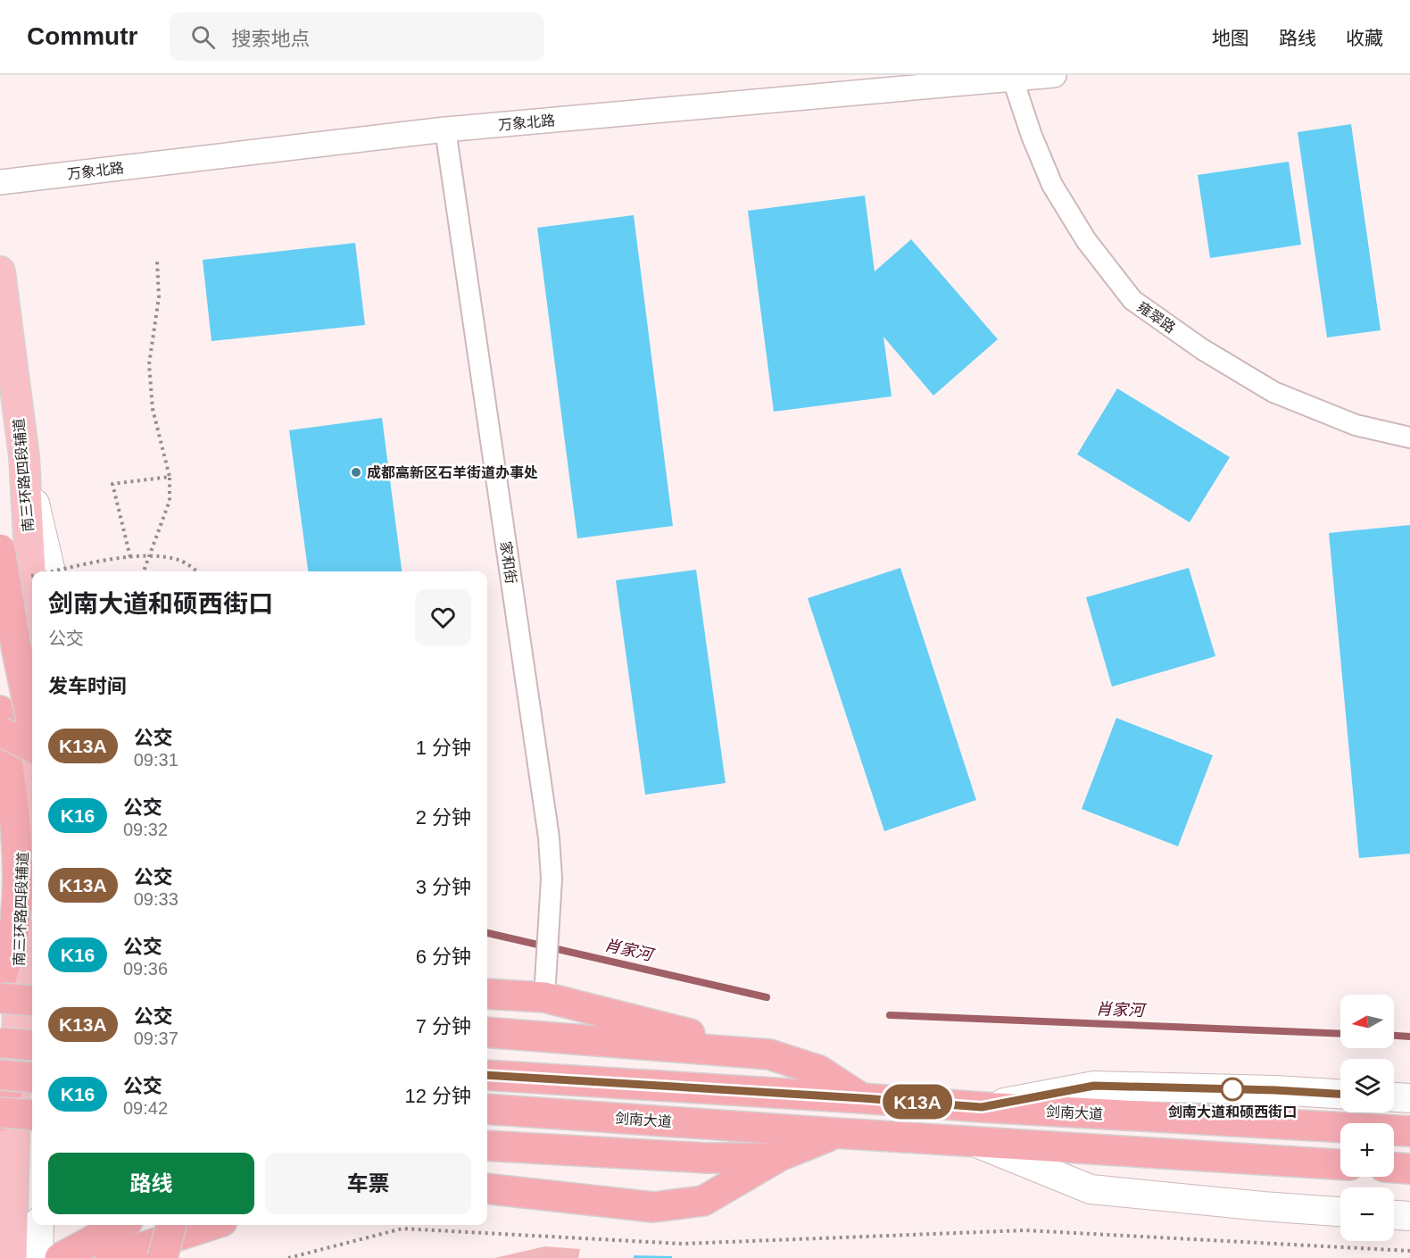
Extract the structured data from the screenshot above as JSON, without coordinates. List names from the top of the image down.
{
  "streets": {
    "highway": ["剑南大道"],
    "main road": ["南三环路四段辅道"],
    "street": ["万象北路", "雍翠路", "家和街"]
  },
  "crossings": [
    ["万象北路", "雍翠路"],
    ["万象北路", "家和街"]
  ],
  "water": ["肖家河"],
  "places": ["成都高新区石羊街道办事处", "剑南大道和硕西街口"],
  "lines": ["bus line K13A"],
  "north": "left",
  "page": {
    "header": "Commutr",
    "search": "搜索地点",
    "nav": ["地图", "路线", "收藏"],
    "on_map": "K13A",
    "heading": [
      ["剑南大道和硕西街口", "公交"],
      "发车时间"
    ],
    "list": [
      {
        "mark": "K13A",
        "name": "公交",
        "note": "09:31",
        "value": "1 分钟"
      },
      {
        "mark": "K16",
        "name": "公交",
        "note": "09:32",
        "value": "2 分钟"
      },
      {
        "mark": "K13A",
        "name": "公交",
        "note": "09:33",
        "value": "3 分钟"
      },
      {
        "mark": "K16",
        "name": "公交",
        "note": "09:36",
        "value": "6 分钟"
      },
      {
        "mark": "K13A",
        "name": "公交",
        "note": "09:37",
        "value": "7 分钟"
      },
      {
        "mark": "K16",
        "name": "公交",
        "note": "09:42",
        "value": "12 分钟"
      }
    ],
    "map_buttons": ["+", "−"],
    "buttons": ["路线", "车票"]
  }
}
